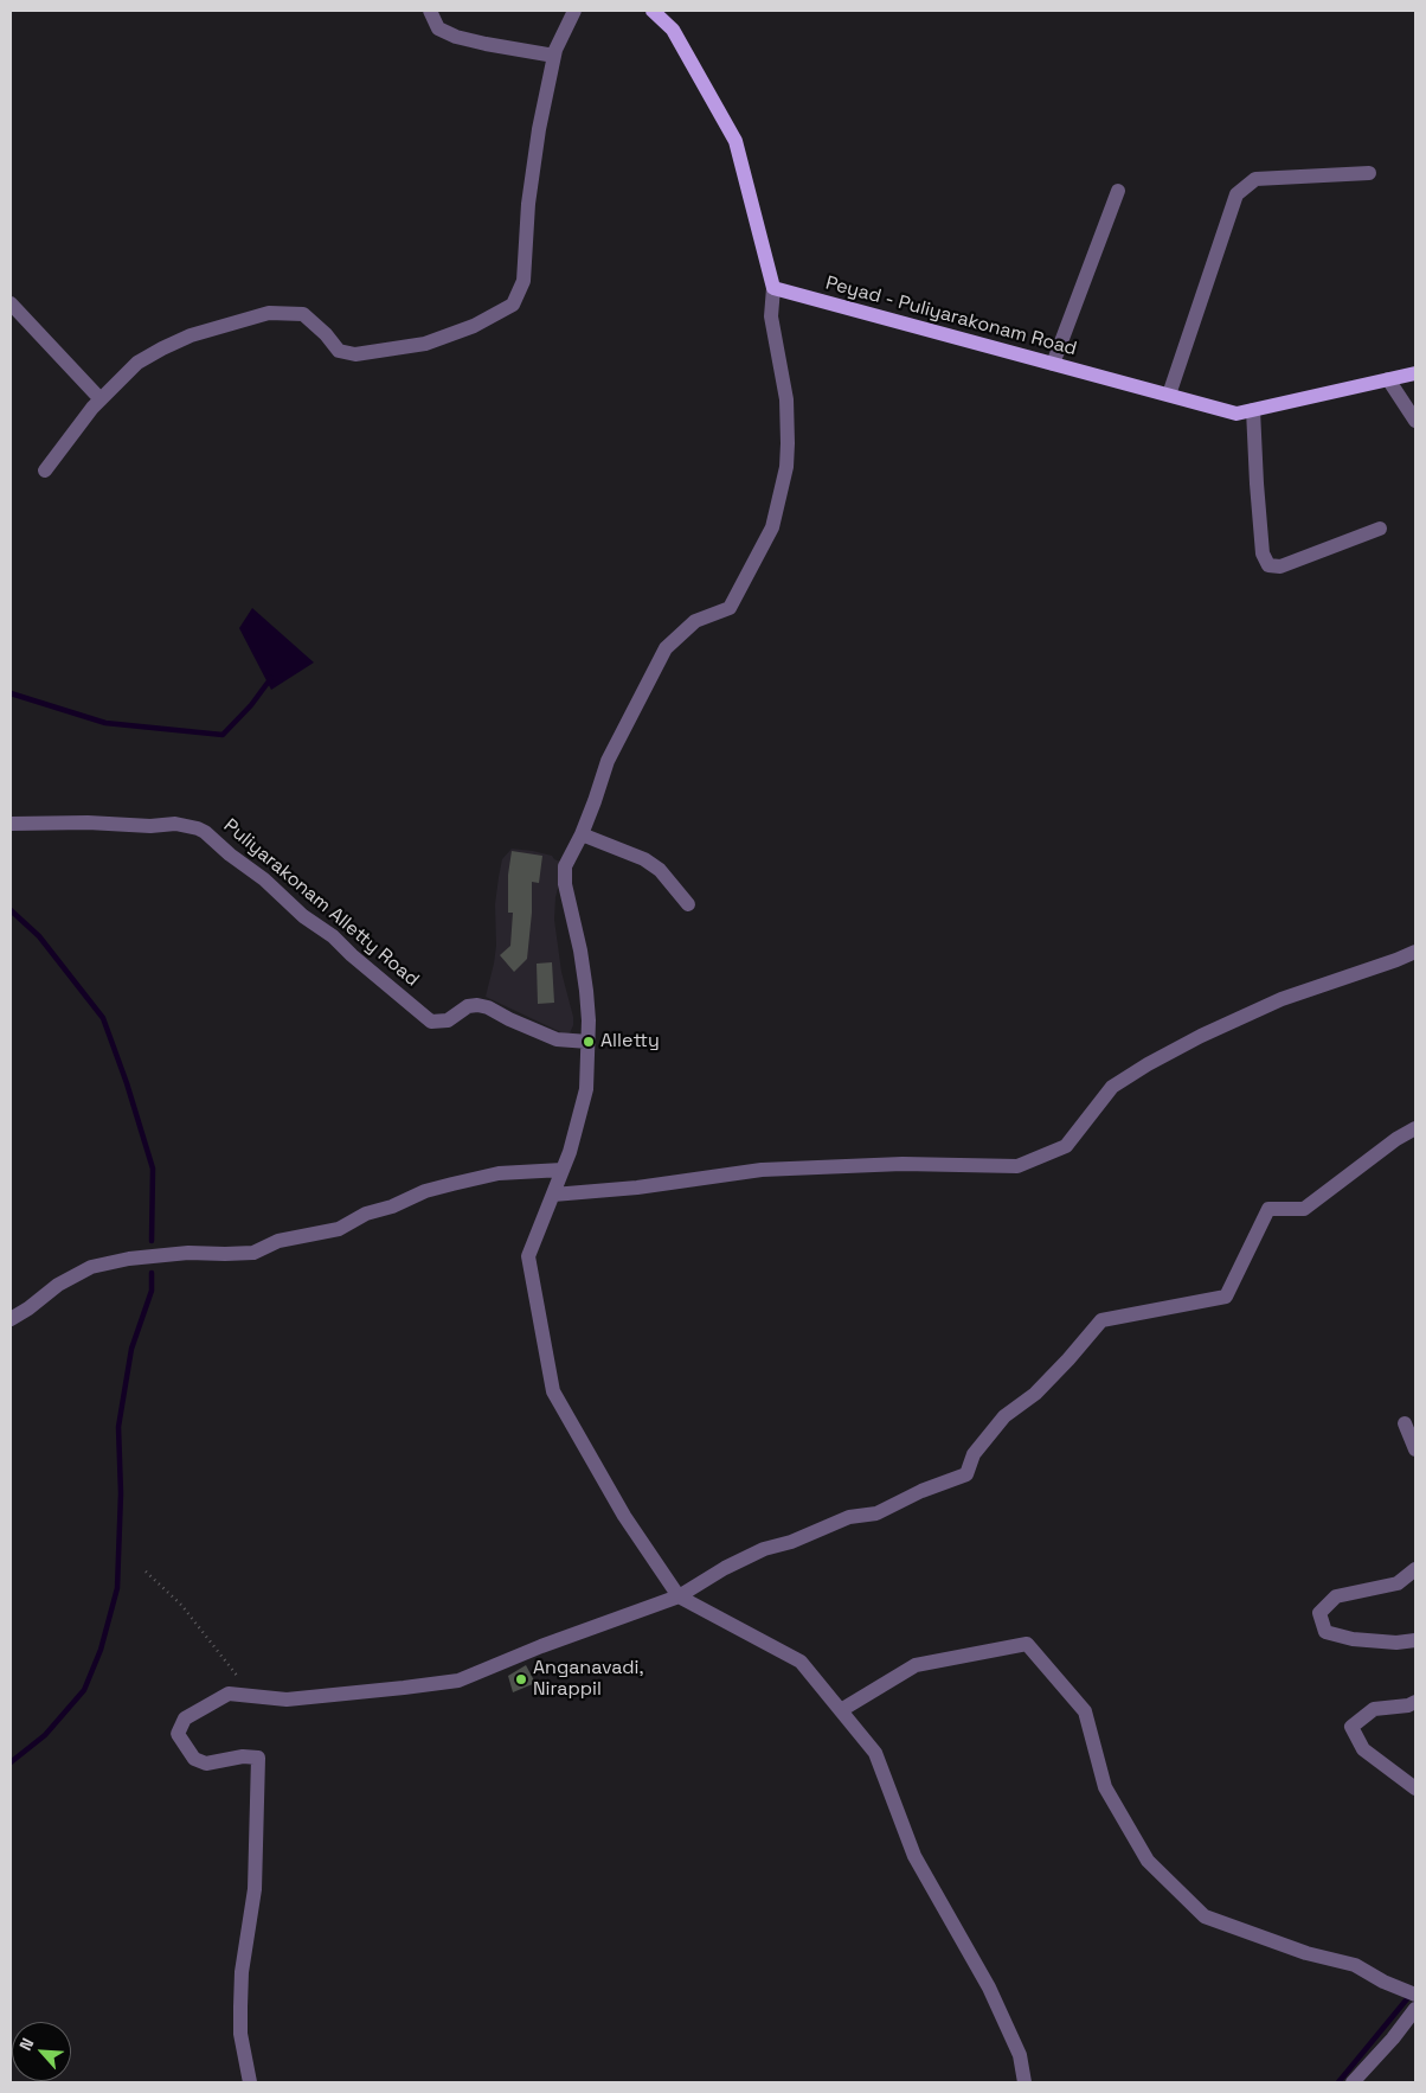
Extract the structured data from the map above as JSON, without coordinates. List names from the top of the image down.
{
  "streets": {
    "main road": ["Peyad - Puliyarakonam Road"],
    "street": ["Puliyarakonam Alletty Road"]
  },
  "places": ["Alletty", "Anganavadi, Nirappil"],
  "north": "top left"
}
